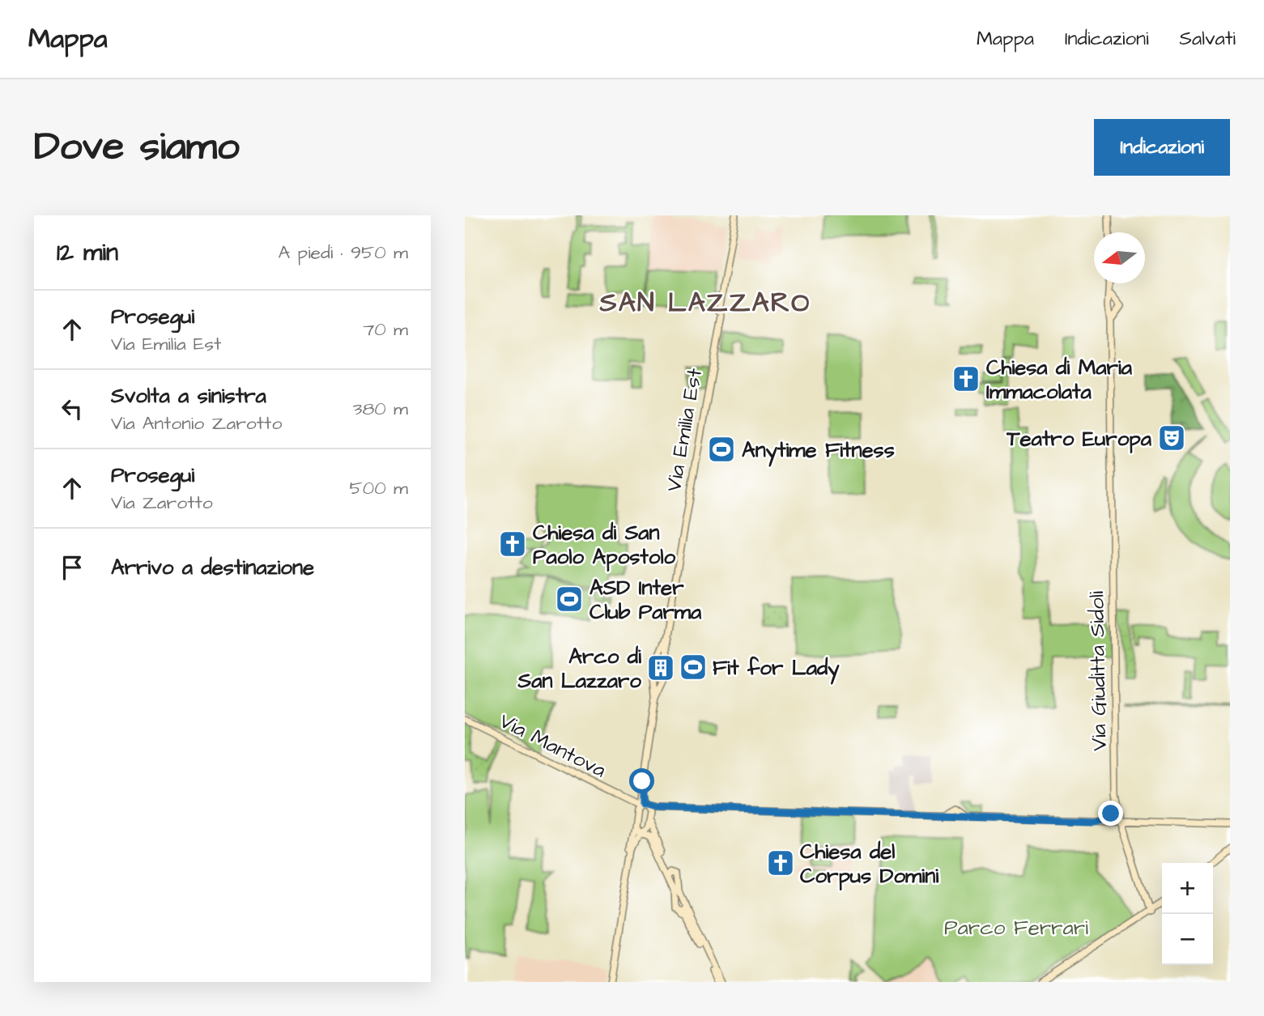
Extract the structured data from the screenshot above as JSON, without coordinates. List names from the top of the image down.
{
  "streets": {
    "main road": ["Via Emilia Est", "Via Giuditta Sidoli", "Via Mantova"]
  },
  "crossings": [
    ["Via Emilia Est", "Via Mantova"],
    ["Via Giuditta Sidoli", "Via Mantova"]
  ],
  "districts": ["SAN LAZZARO"],
  "parks": ["Parco Ferrari"],
  "places": {
    "church": ["Chiesa di Maria Immacolata", "Chiesa di San Paolo Apostolo", "Chiesa del Corpus Domini"],
    "theatre": ["Teatro Europa"],
    "sports": ["Anytime Fitness", "ASD Inter Club Parma", "Fit for Lady"],
    "building": ["Arco di San Lazzaro"]
  },
  "north": "left",
  "page": {
    "header": "Mappa",
    "nav": ["Mappa", "Indicazioni", "Salvati"],
    "buttons": "Indicazioni",
    "title": "Dove siamo",
    "heading": ["12 min", "A piedi · 950 m"],
    "list": [
      ["Prosegui", "Via Emilia Est", "70 m"],
      ["Svolta a sinistra", "Via Antonio Zarotto", "380 m"],
      ["Prosegui", "Via Zarotto", "500 m"],
      "Arrivo a destinazione"
    ],
    "map_buttons": ["+", "−"]
  }
}
